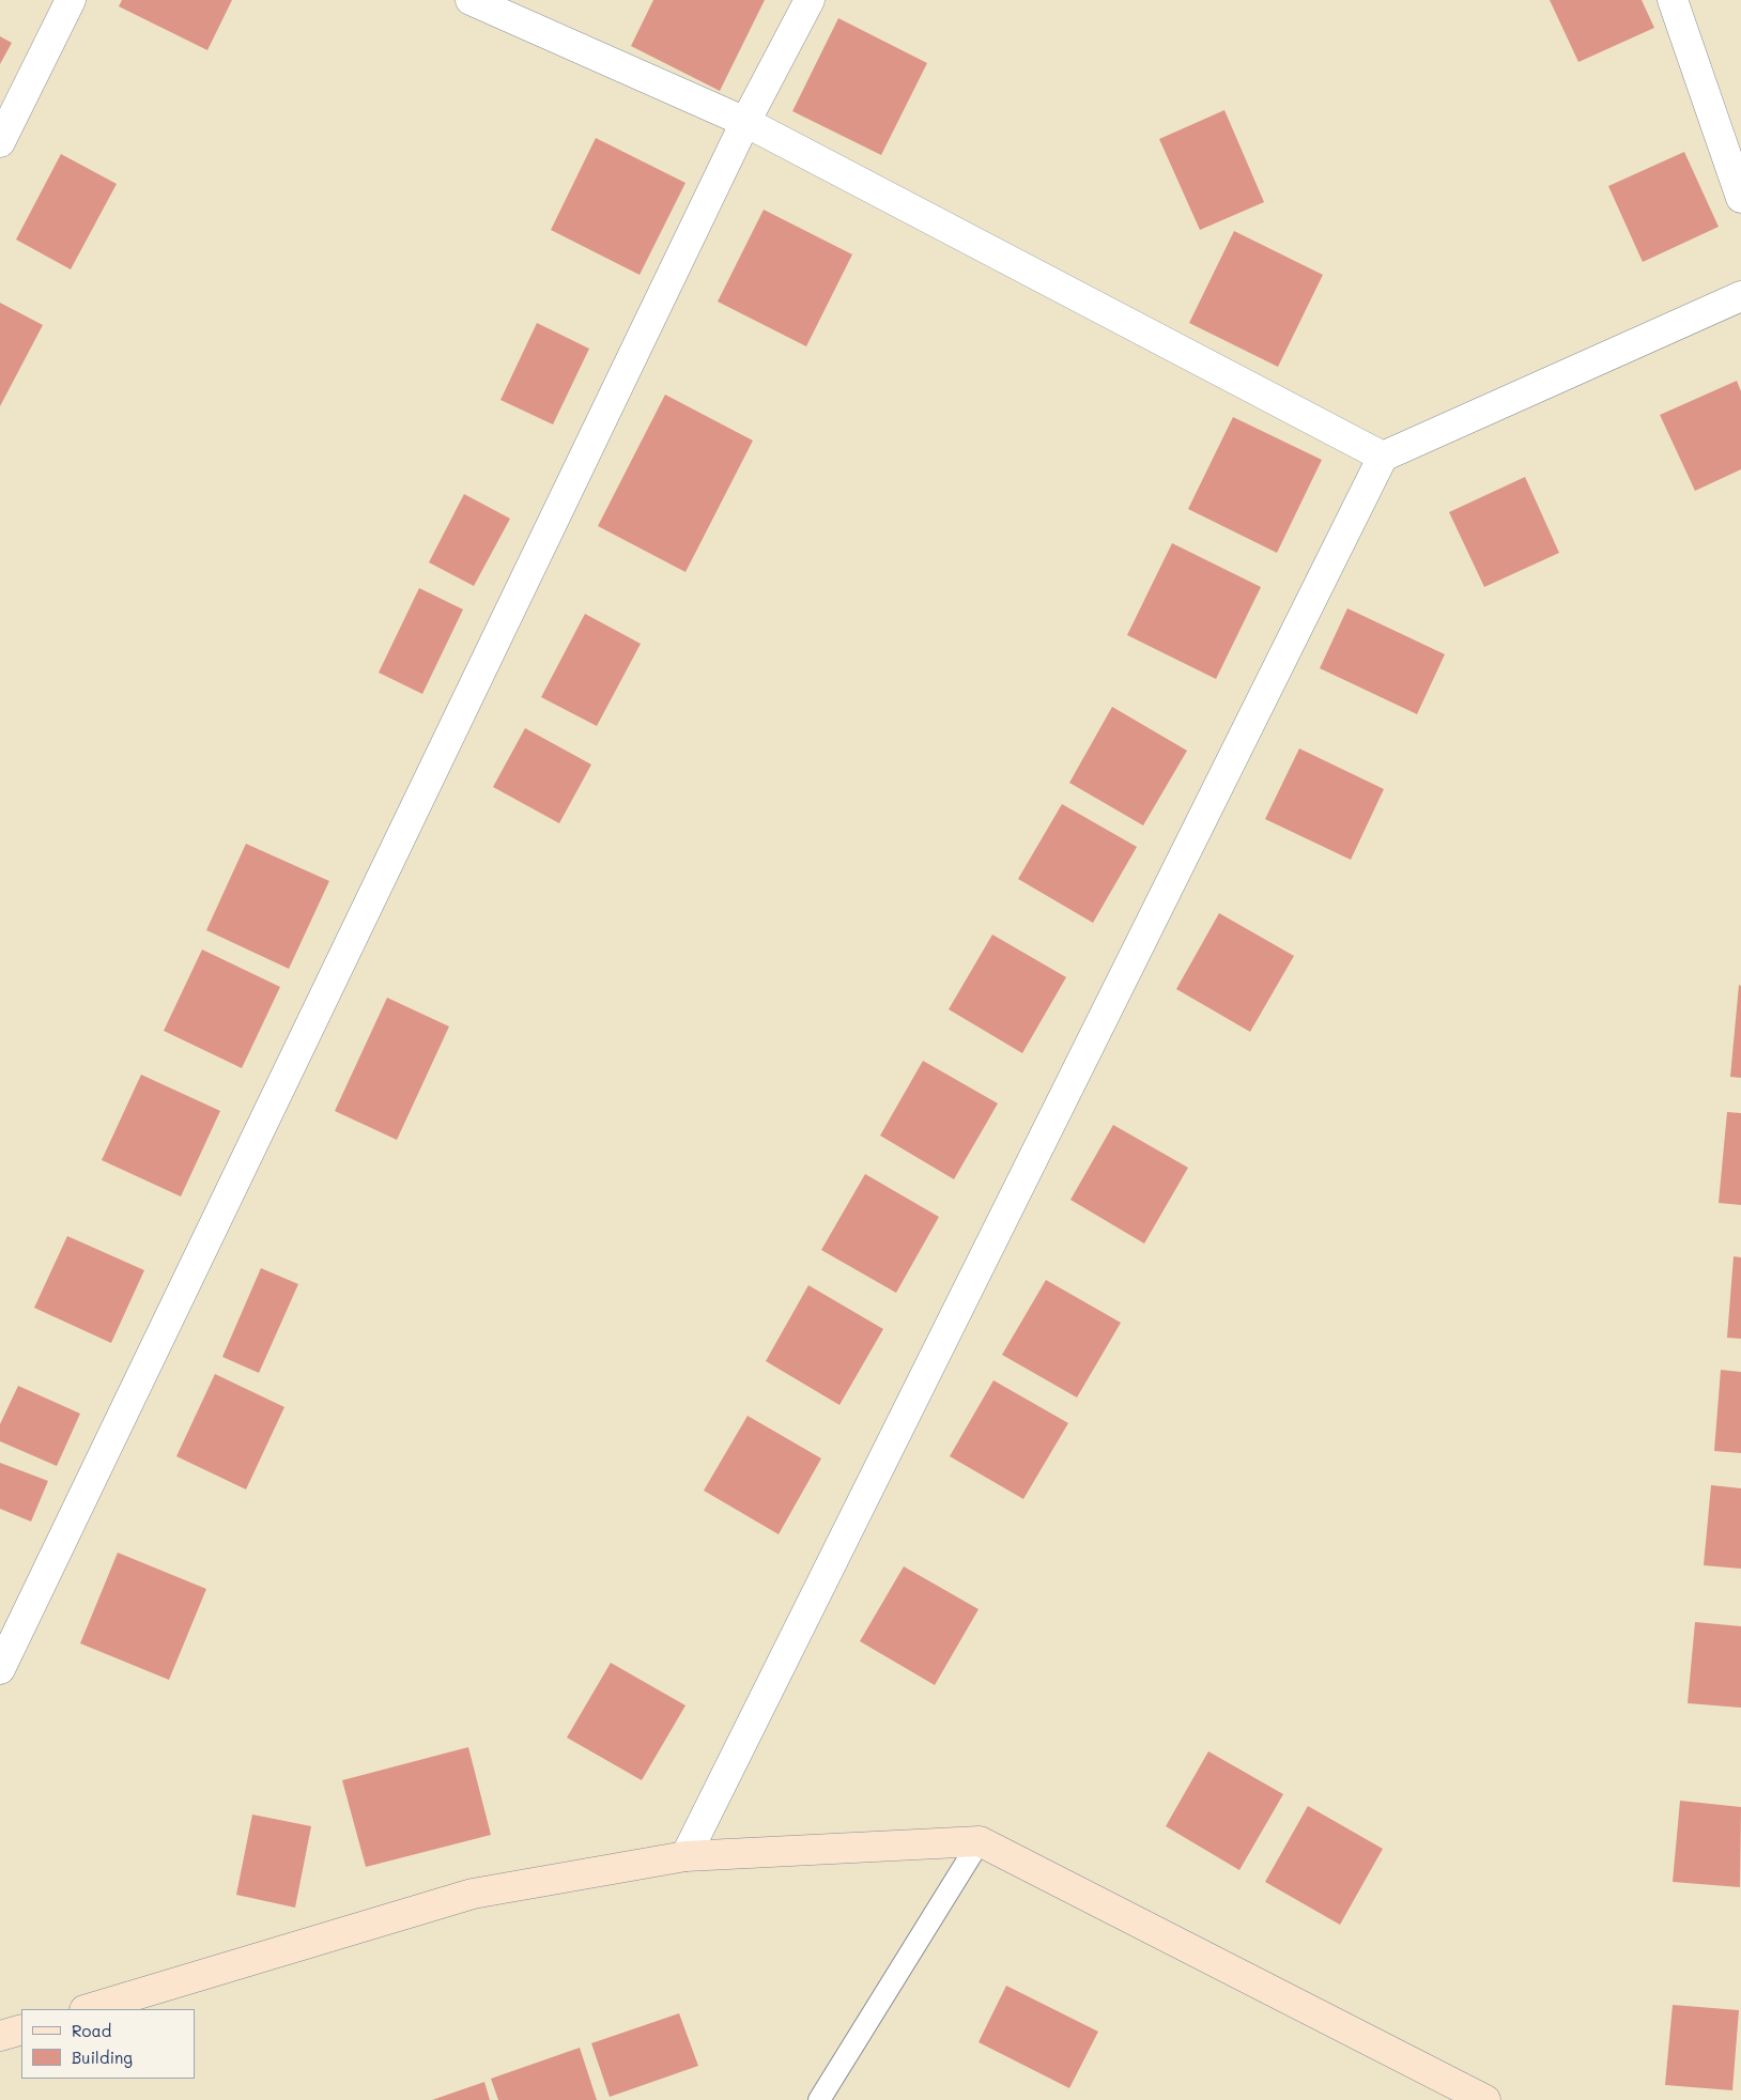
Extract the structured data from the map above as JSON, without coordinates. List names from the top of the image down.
{
  "legend": ["Road", "Building"]
}
